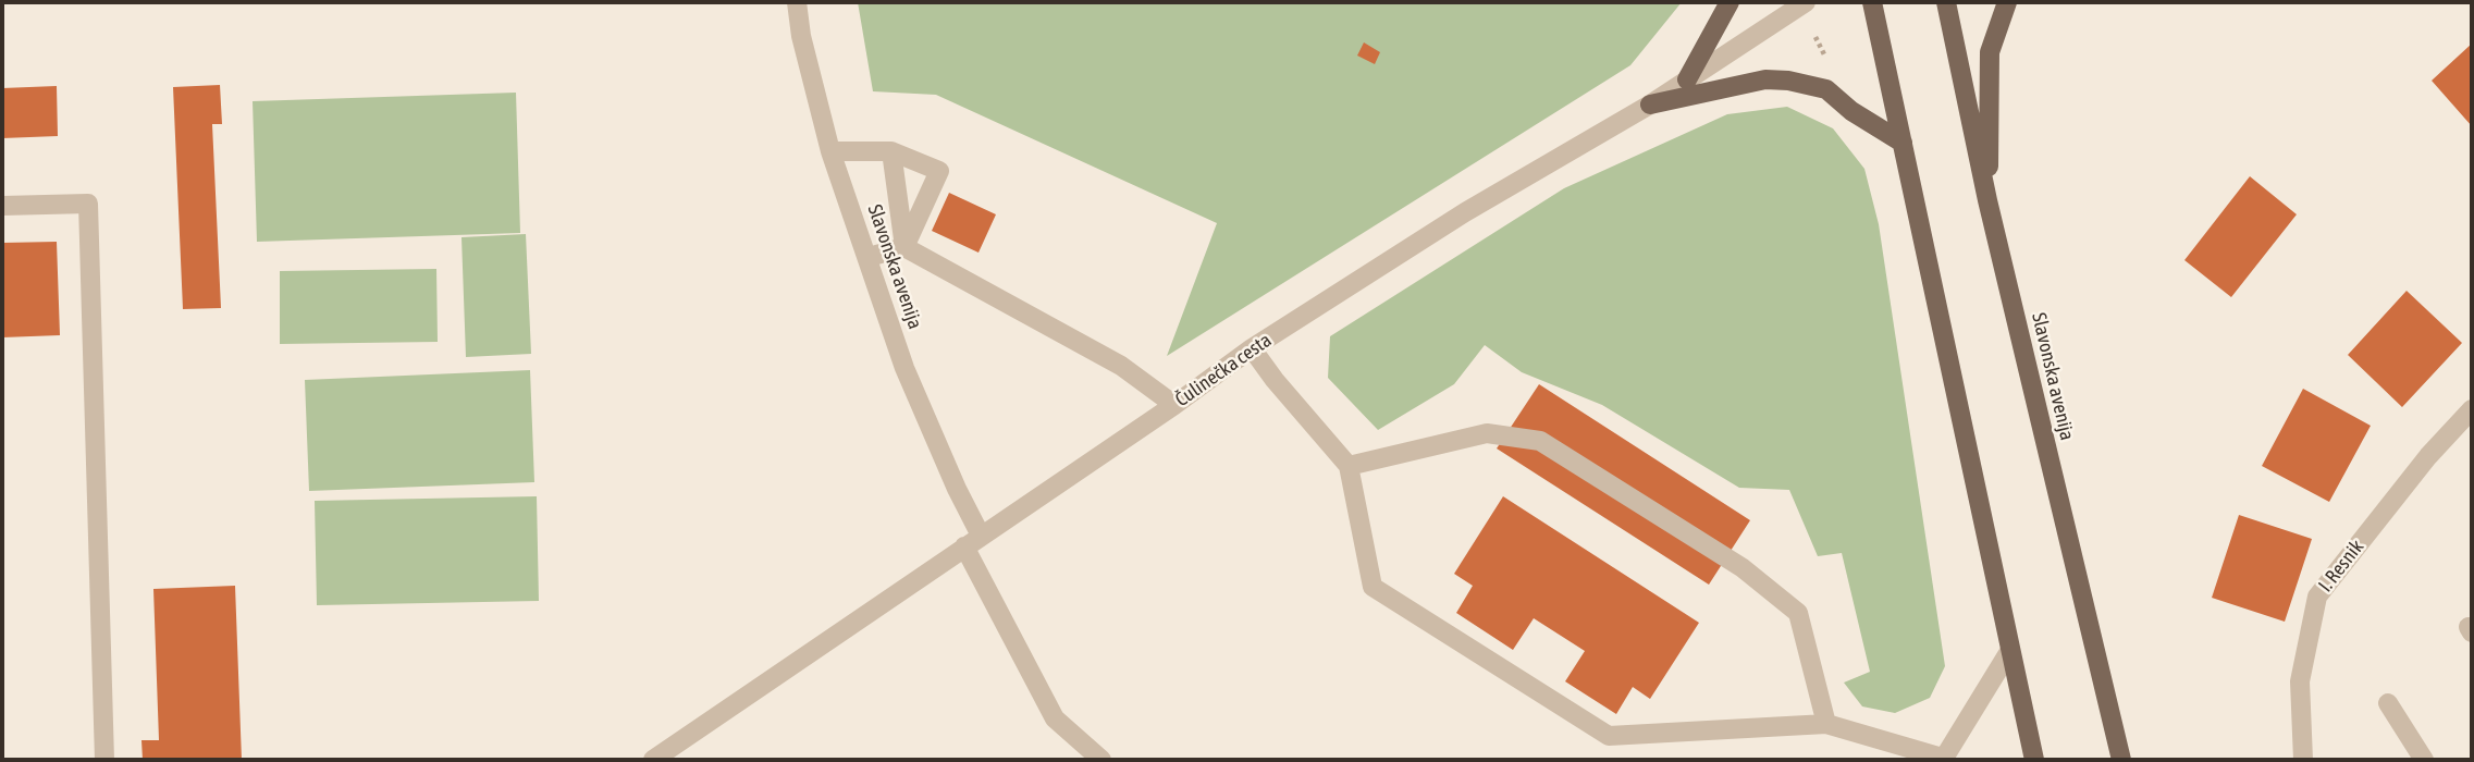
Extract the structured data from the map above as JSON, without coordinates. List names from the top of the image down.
{
  "streets": {
    "main road": ["Slavonska avenija"],
    "street": ["Čulinečka cesta", "I. Resnik"]
  },
  "crossings": [
    ["Slavonska avenija", "Čulinečka cesta"]
  ]
}
